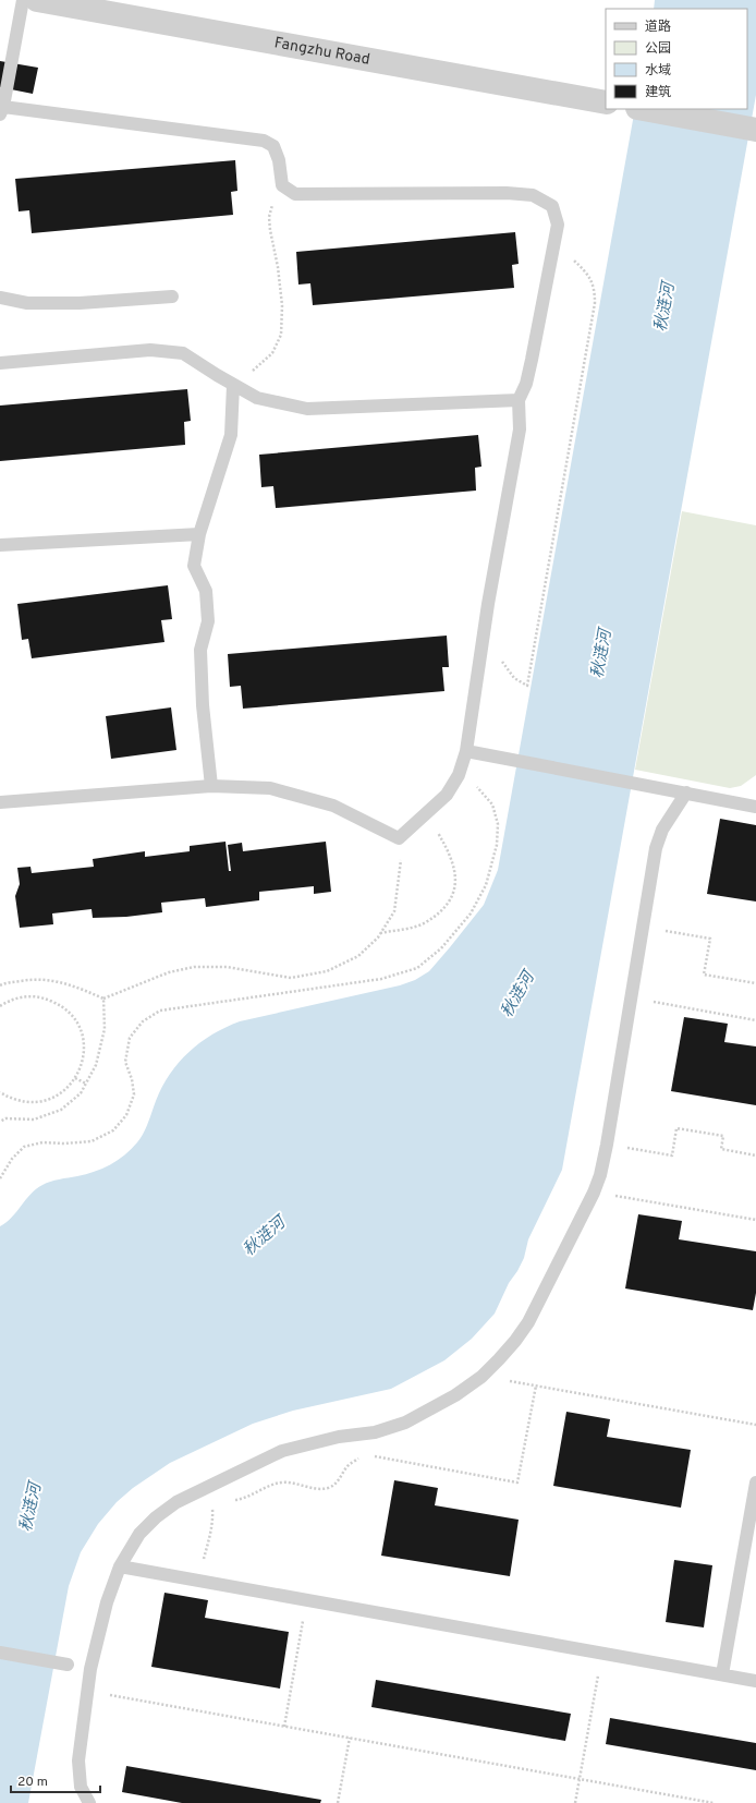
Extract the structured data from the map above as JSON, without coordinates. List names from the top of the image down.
{
  "streets": {
    "street": ["Fangzhu Road"]
  },
  "water": ["秋涟河"],
  "legend": [
    "道路",
    "公园",
    "水域",
    "建筑"
  ],
  "scale_bar": "20 m"
}
